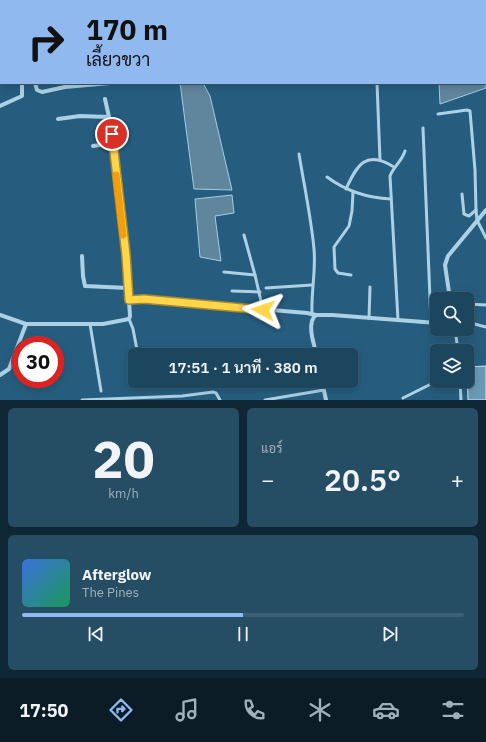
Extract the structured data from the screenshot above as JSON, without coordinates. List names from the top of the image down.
{
  "page": {
    "turn": ["170 m", "เลี้ยวขวา"],
    "limit": "30",
    "trip": "17:51 · 1 นาที · 380 m",
    "tile": [
      ["20", "km/h"],
      "แอร์"
    ],
    "heat": ["−", "20.5°", "+"],
    "song": ["Afterglow", "The Pines"],
    "tabs": "17:50"
  }
}
